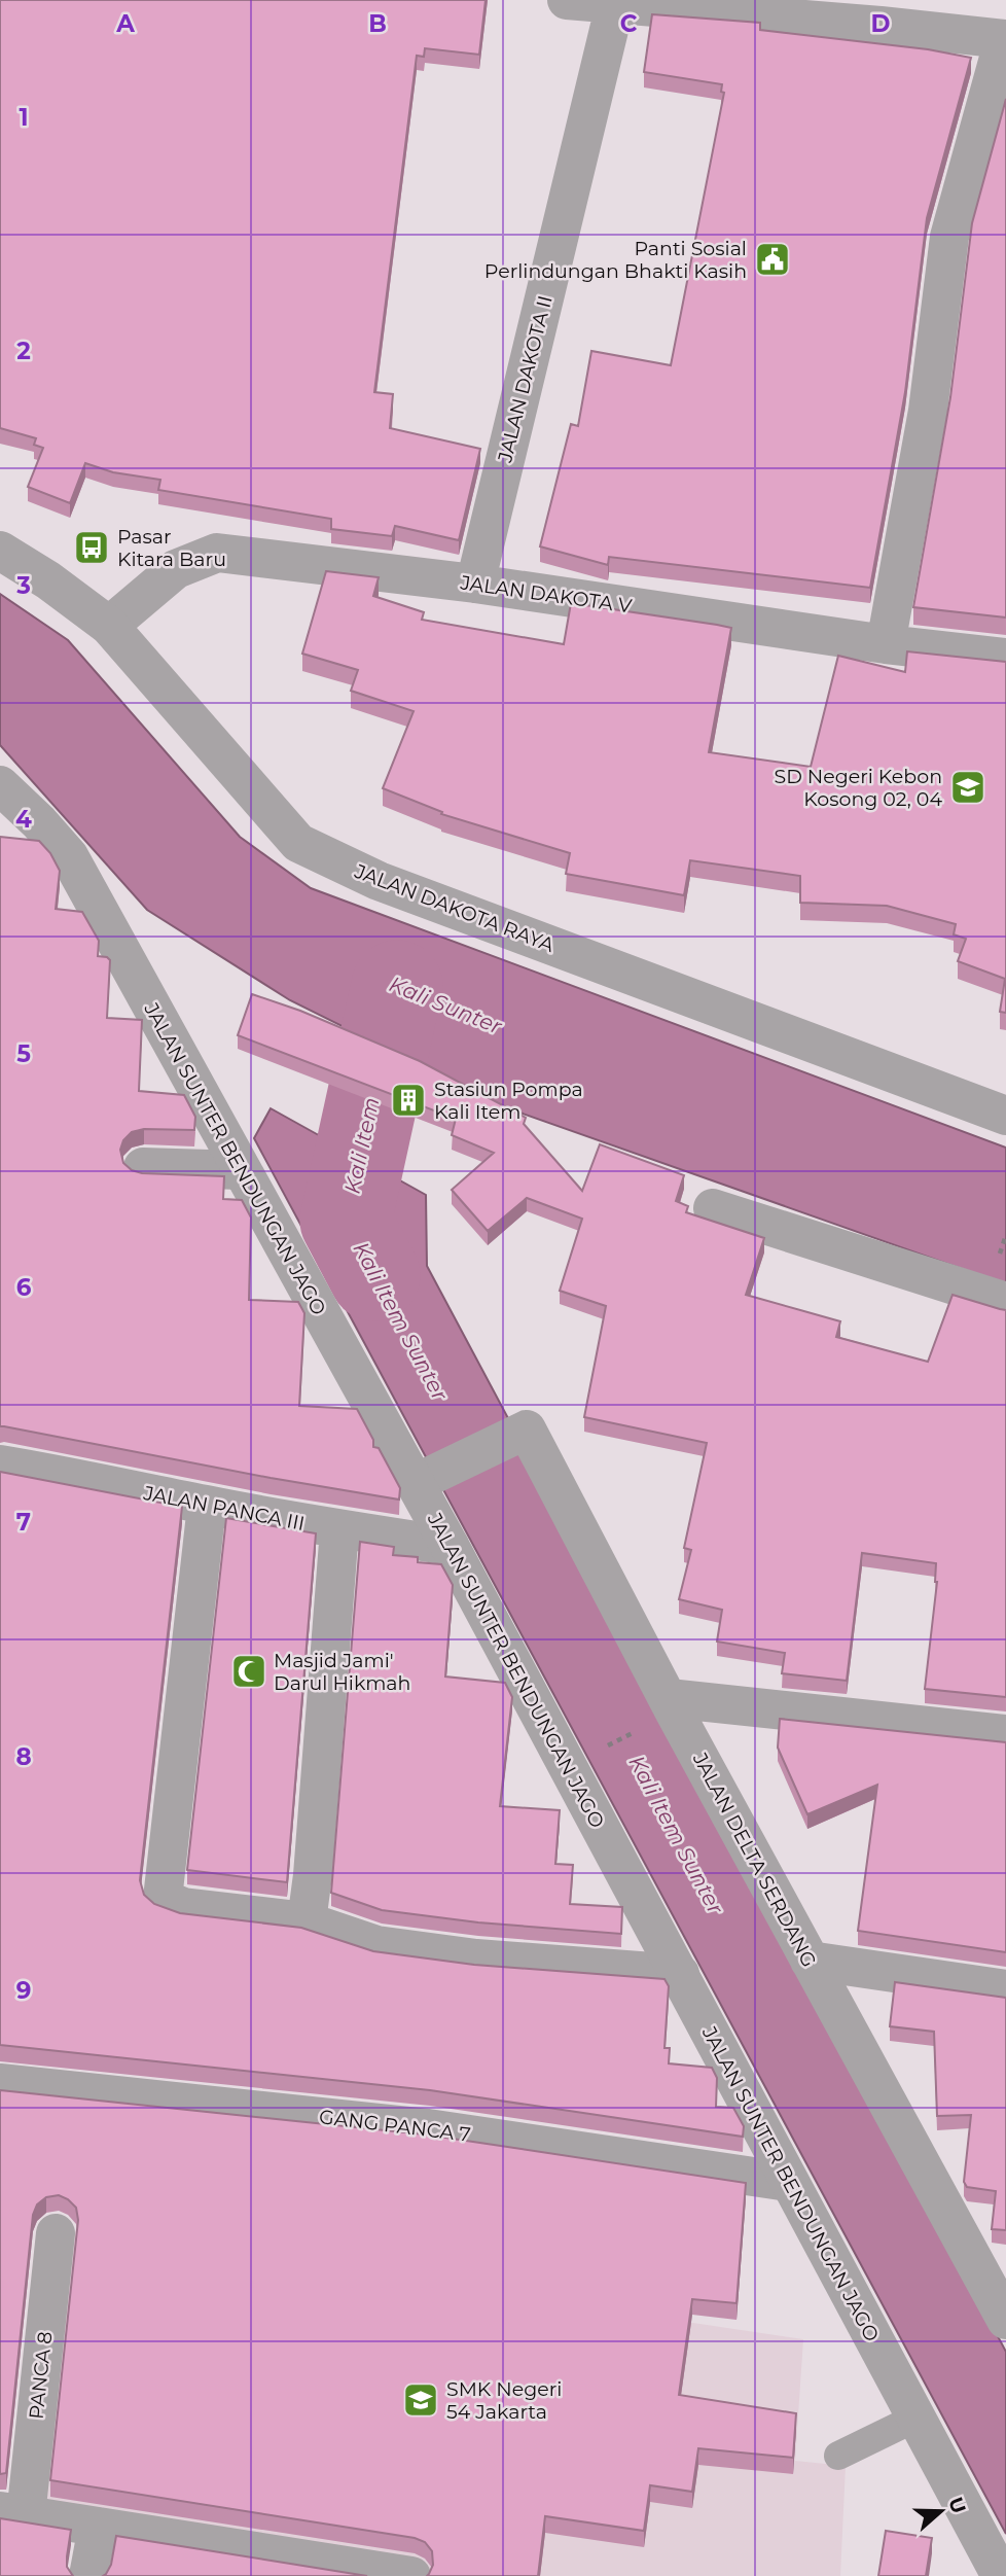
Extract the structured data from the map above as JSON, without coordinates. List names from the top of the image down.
{
  "streets": {
    "street": [
      "JALAN DAKOTA II",
      "JALAN DAKOTA V",
      "JALAN DAKOTA RAYA",
      "JALAN SUNTER BENDUNGAN JAGO",
      "JALAN PANCA III",
      "JALAN DELTA SERDANG",
      "GANG PANCA 7",
      "PANCA 8"
    ]
  },
  "crossings": [
    ["JALAN DAKOTA II", "JALAN DAKOTA V"],
    ["JALAN DAKOTA V", "JALAN DAKOTA RAYA"],
    ["JALAN SUNTER BENDUNGAN JAGO", "JALAN PANCA III"],
    ["JALAN SUNTER BENDUNGAN JAGO", "JALAN DELTA SERDANG"],
    ["JALAN SUNTER BENDUNGAN JAGO", "GANG PANCA 7"]
  ],
  "water": ["Kali Sunter", "Kali Item", "Kali Item Sunter"],
  "places": {
    "public building": ["Panti Sosial Perlindungan Bhakti Kasih"],
    "bus stop": ["Pasar Kitara Baru"],
    "school or university": ["SD Negeri Kebon Kosong 02, 04", "SMK Negeri 54 Jakarta"],
    "building": ["Stasiun Pompa Kali Item"],
    "mosque": ["Masjid Jami' Darul Hikmah"]
  },
  "north": "right",
  "grid": {
    "columns": [
      "A",
      "B",
      "C",
      "D"
    ],
    "rows": [
      "1",
      "2",
      "3",
      "4",
      "5",
      "6",
      "7",
      "8",
      "9"
    ]
  }
}
